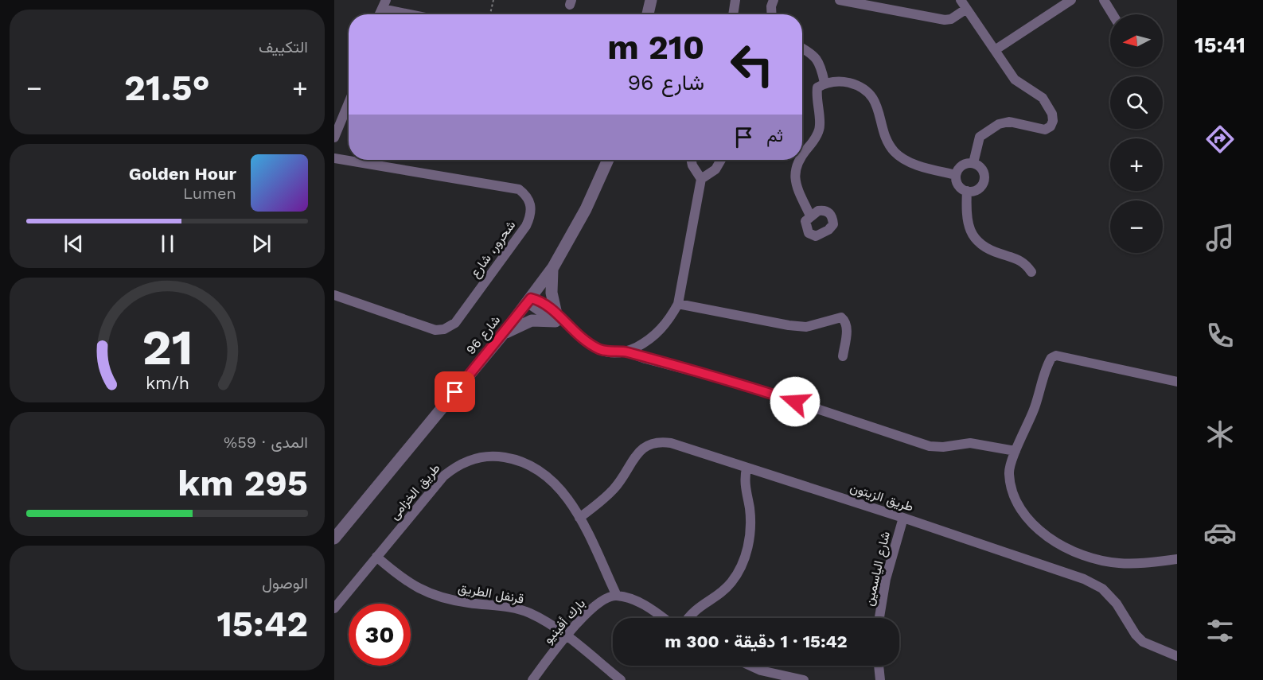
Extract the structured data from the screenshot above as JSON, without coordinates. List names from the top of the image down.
{
  "streets": {
    "street": [
      "شحرور، شارع",
      "شارع 96",
      "طريق الخزامى",
      "طريق الزيتون",
      "شارع الياسمين",
      "قرنفل الطريق",
      "بارك أفينيو"
    ]
  },
  "crossings": [
    ["طريق الخزامى", "طريق الزيتون"],
    ["طريق الخزامى", "قرنفل الطريق"],
    ["طريق الخزامى", "بارك أفينيو"],
    ["طريق الزيتون", "شارع الياسمين"],
    ["قرنفل الطريق", "بارك أفينيو"]
  ],
  "north": "left",
  "page": {
    "tabs": "15:41",
    "tile": [
      "التكييف",
      ["المدى · 59%", "295 km"],
      ["الوصول", "15:42"]
    ],
    "map_buttons": ["+", "−"],
    "turn": ["210 m", "شارع 96"],
    "heat": ["−", "21.5°", "+"],
    "then": "ثم",
    "song": ["Golden Hour", "Lumen"],
    "limit": "30",
    "trip": "15:42 · 1 دقيقة · 300 m",
    "gauge": ["21", "km/h"]
  }
}
